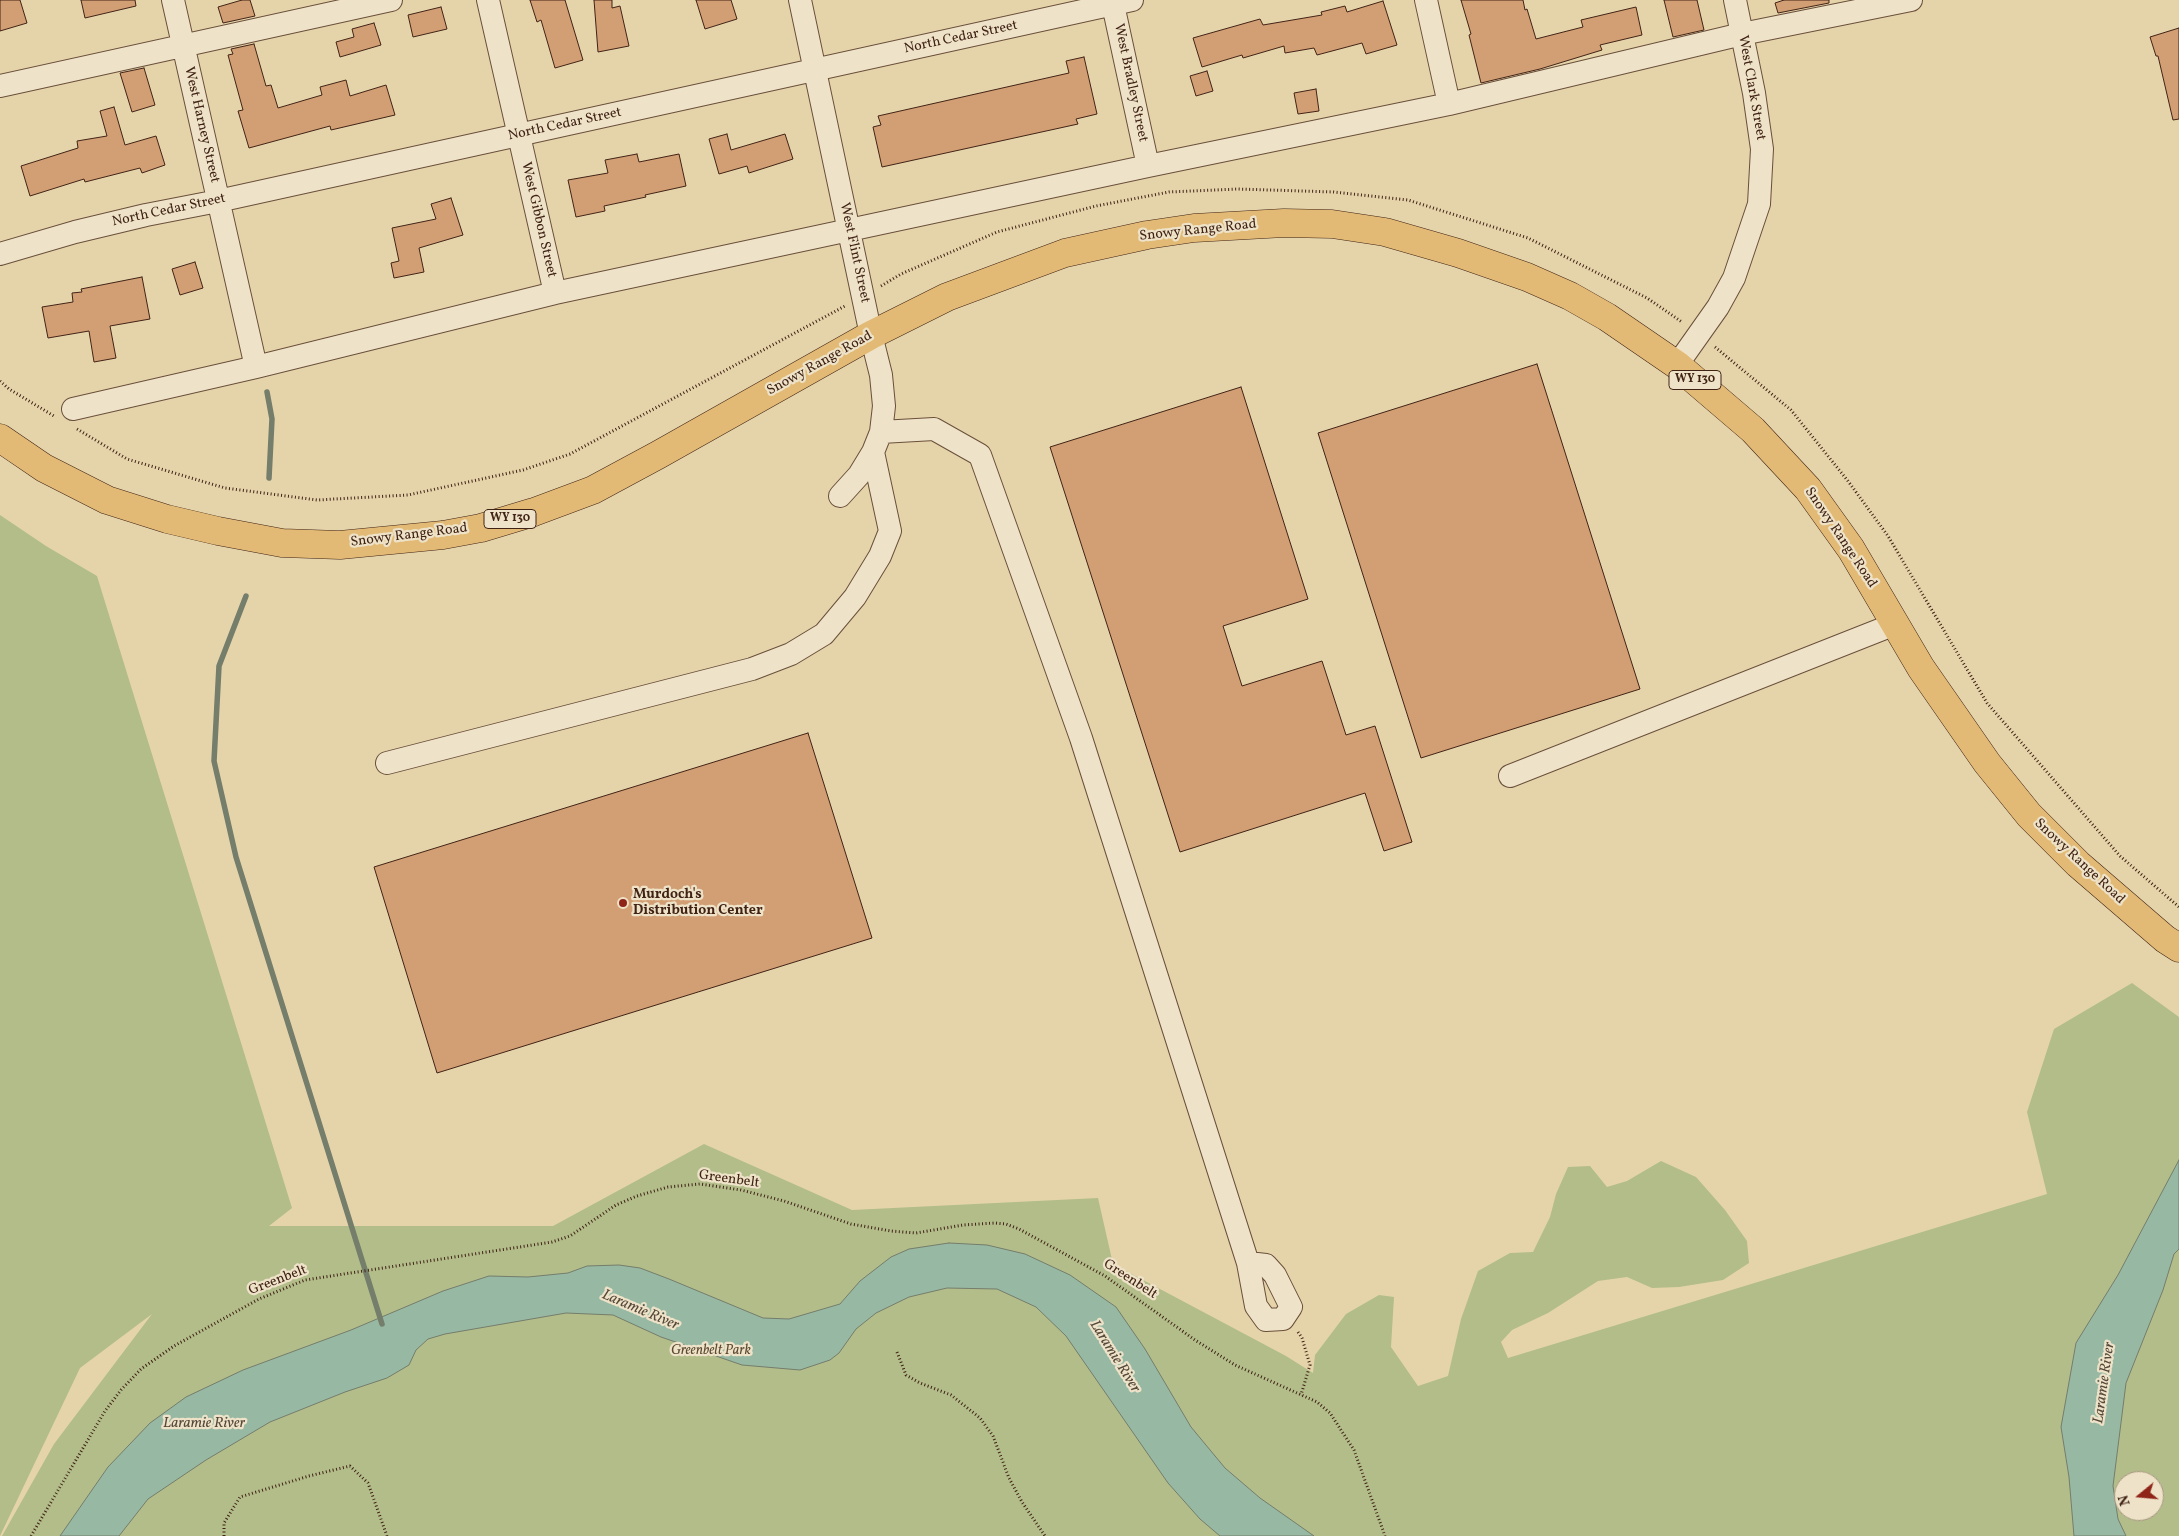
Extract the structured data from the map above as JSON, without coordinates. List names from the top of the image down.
{
  "streets": {
    "main road": ["Snowy Range Road", "WY 130"],
    "street": [
      "North Cedar Street",
      "West Bradley Street",
      "West Clark Street",
      "West Harney Street",
      "West Gibbon Street",
      "West Flint Street"
    ],
    "path": ["Greenbelt"]
  },
  "crossings": [
    ["North Cedar Street", "West Bradley Street"],
    ["North Cedar Street", "West Harney Street"],
    ["North Cedar Street", "West Gibbon Street"],
    ["North Cedar Street", "West Flint Street"],
    ["West Clark Street", "Snowy Range Road"],
    ["Snowy Range Road", "West Flint Street"]
  ],
  "water": ["Laramie River"],
  "parks": ["Greenbelt Park"],
  "places": ["Murdoch's Distribution Center"],
  "north": "left"
}
